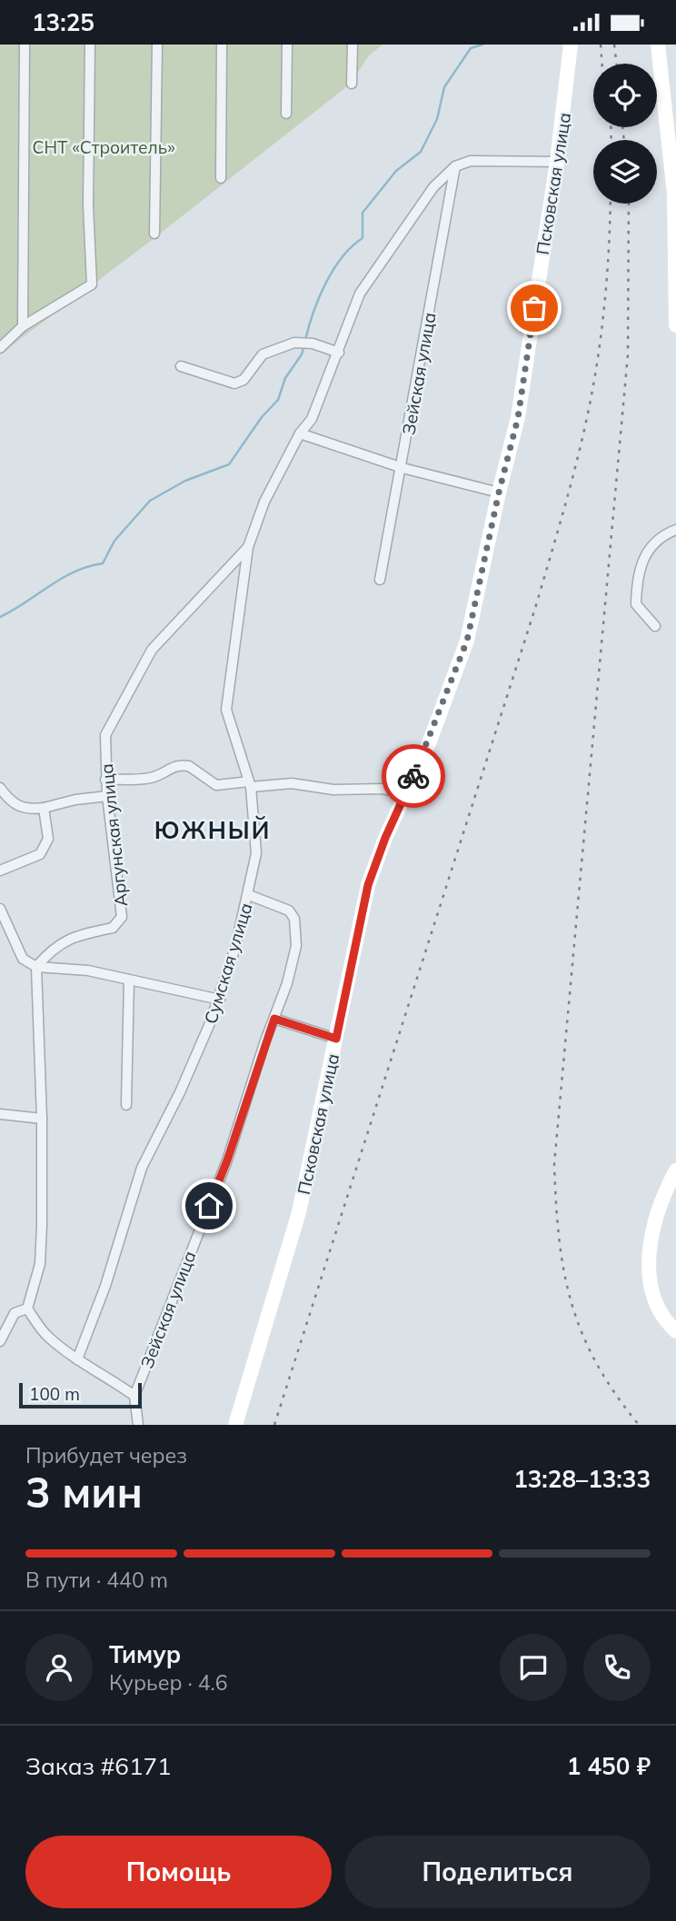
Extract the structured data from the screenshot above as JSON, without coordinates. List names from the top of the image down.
{
  "streets": {
    "street": [
      "Псковская улица",
      "Зейская улица",
      "Аргунская улица",
      "Сумская улица"
    ]
  },
  "crossings": [
    ["Зейская улица", "Сумская улица"],
    ["Аргунская улица", "Сумская улица"]
  ],
  "districts": ["ЮЖНЫЙ"],
  "parks": ["СНТ «Строитель»"],
  "scale_bar": "100 m",
  "page": {
    "status": "13:25",
    "scale": "100 m",
    "heading": ["3 мин", "Прибудет через", "13:28–13:33"],
    "panel": [
      "Тимур",
      "Курьер · 4.6",
      "Заказ #6171",
      "1 450 ₽"
    ],
    "bar": "В пути · 440 m",
    "buttons": ["Помощь", "Поделиться"]
  }
}
